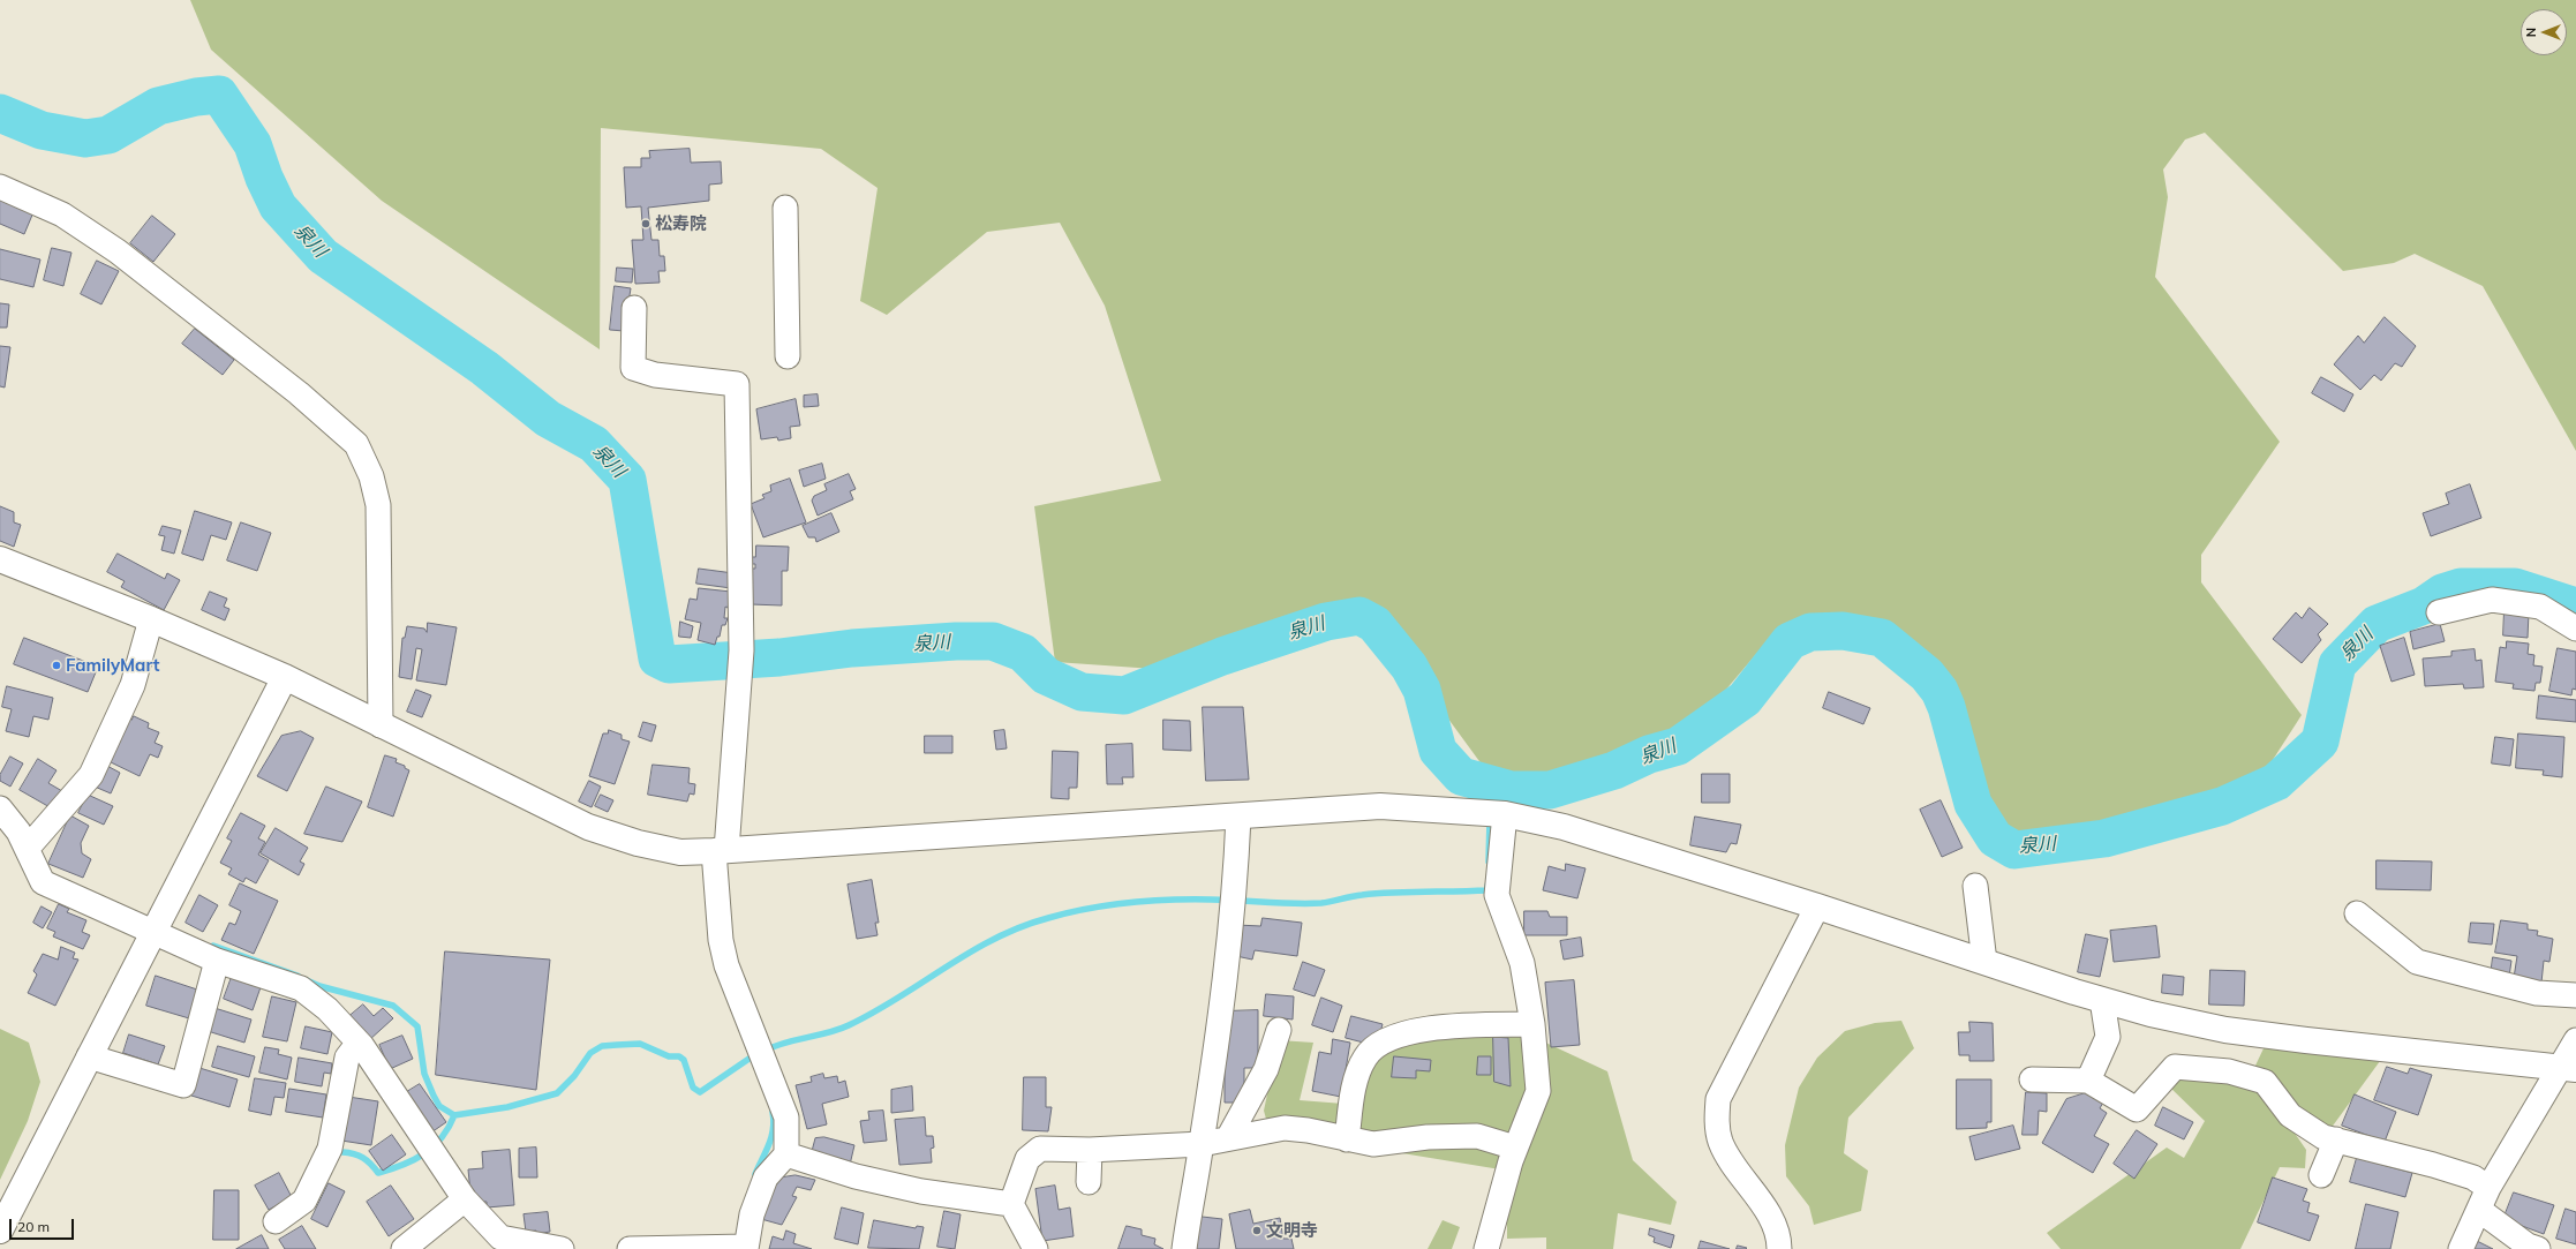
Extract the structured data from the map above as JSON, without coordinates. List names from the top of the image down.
{
  "water": ["泉川"],
  "places": ["松寿院", "FamilyMart", "文明寺"],
  "scale_bar": "20 m",
  "north": "left"
}
